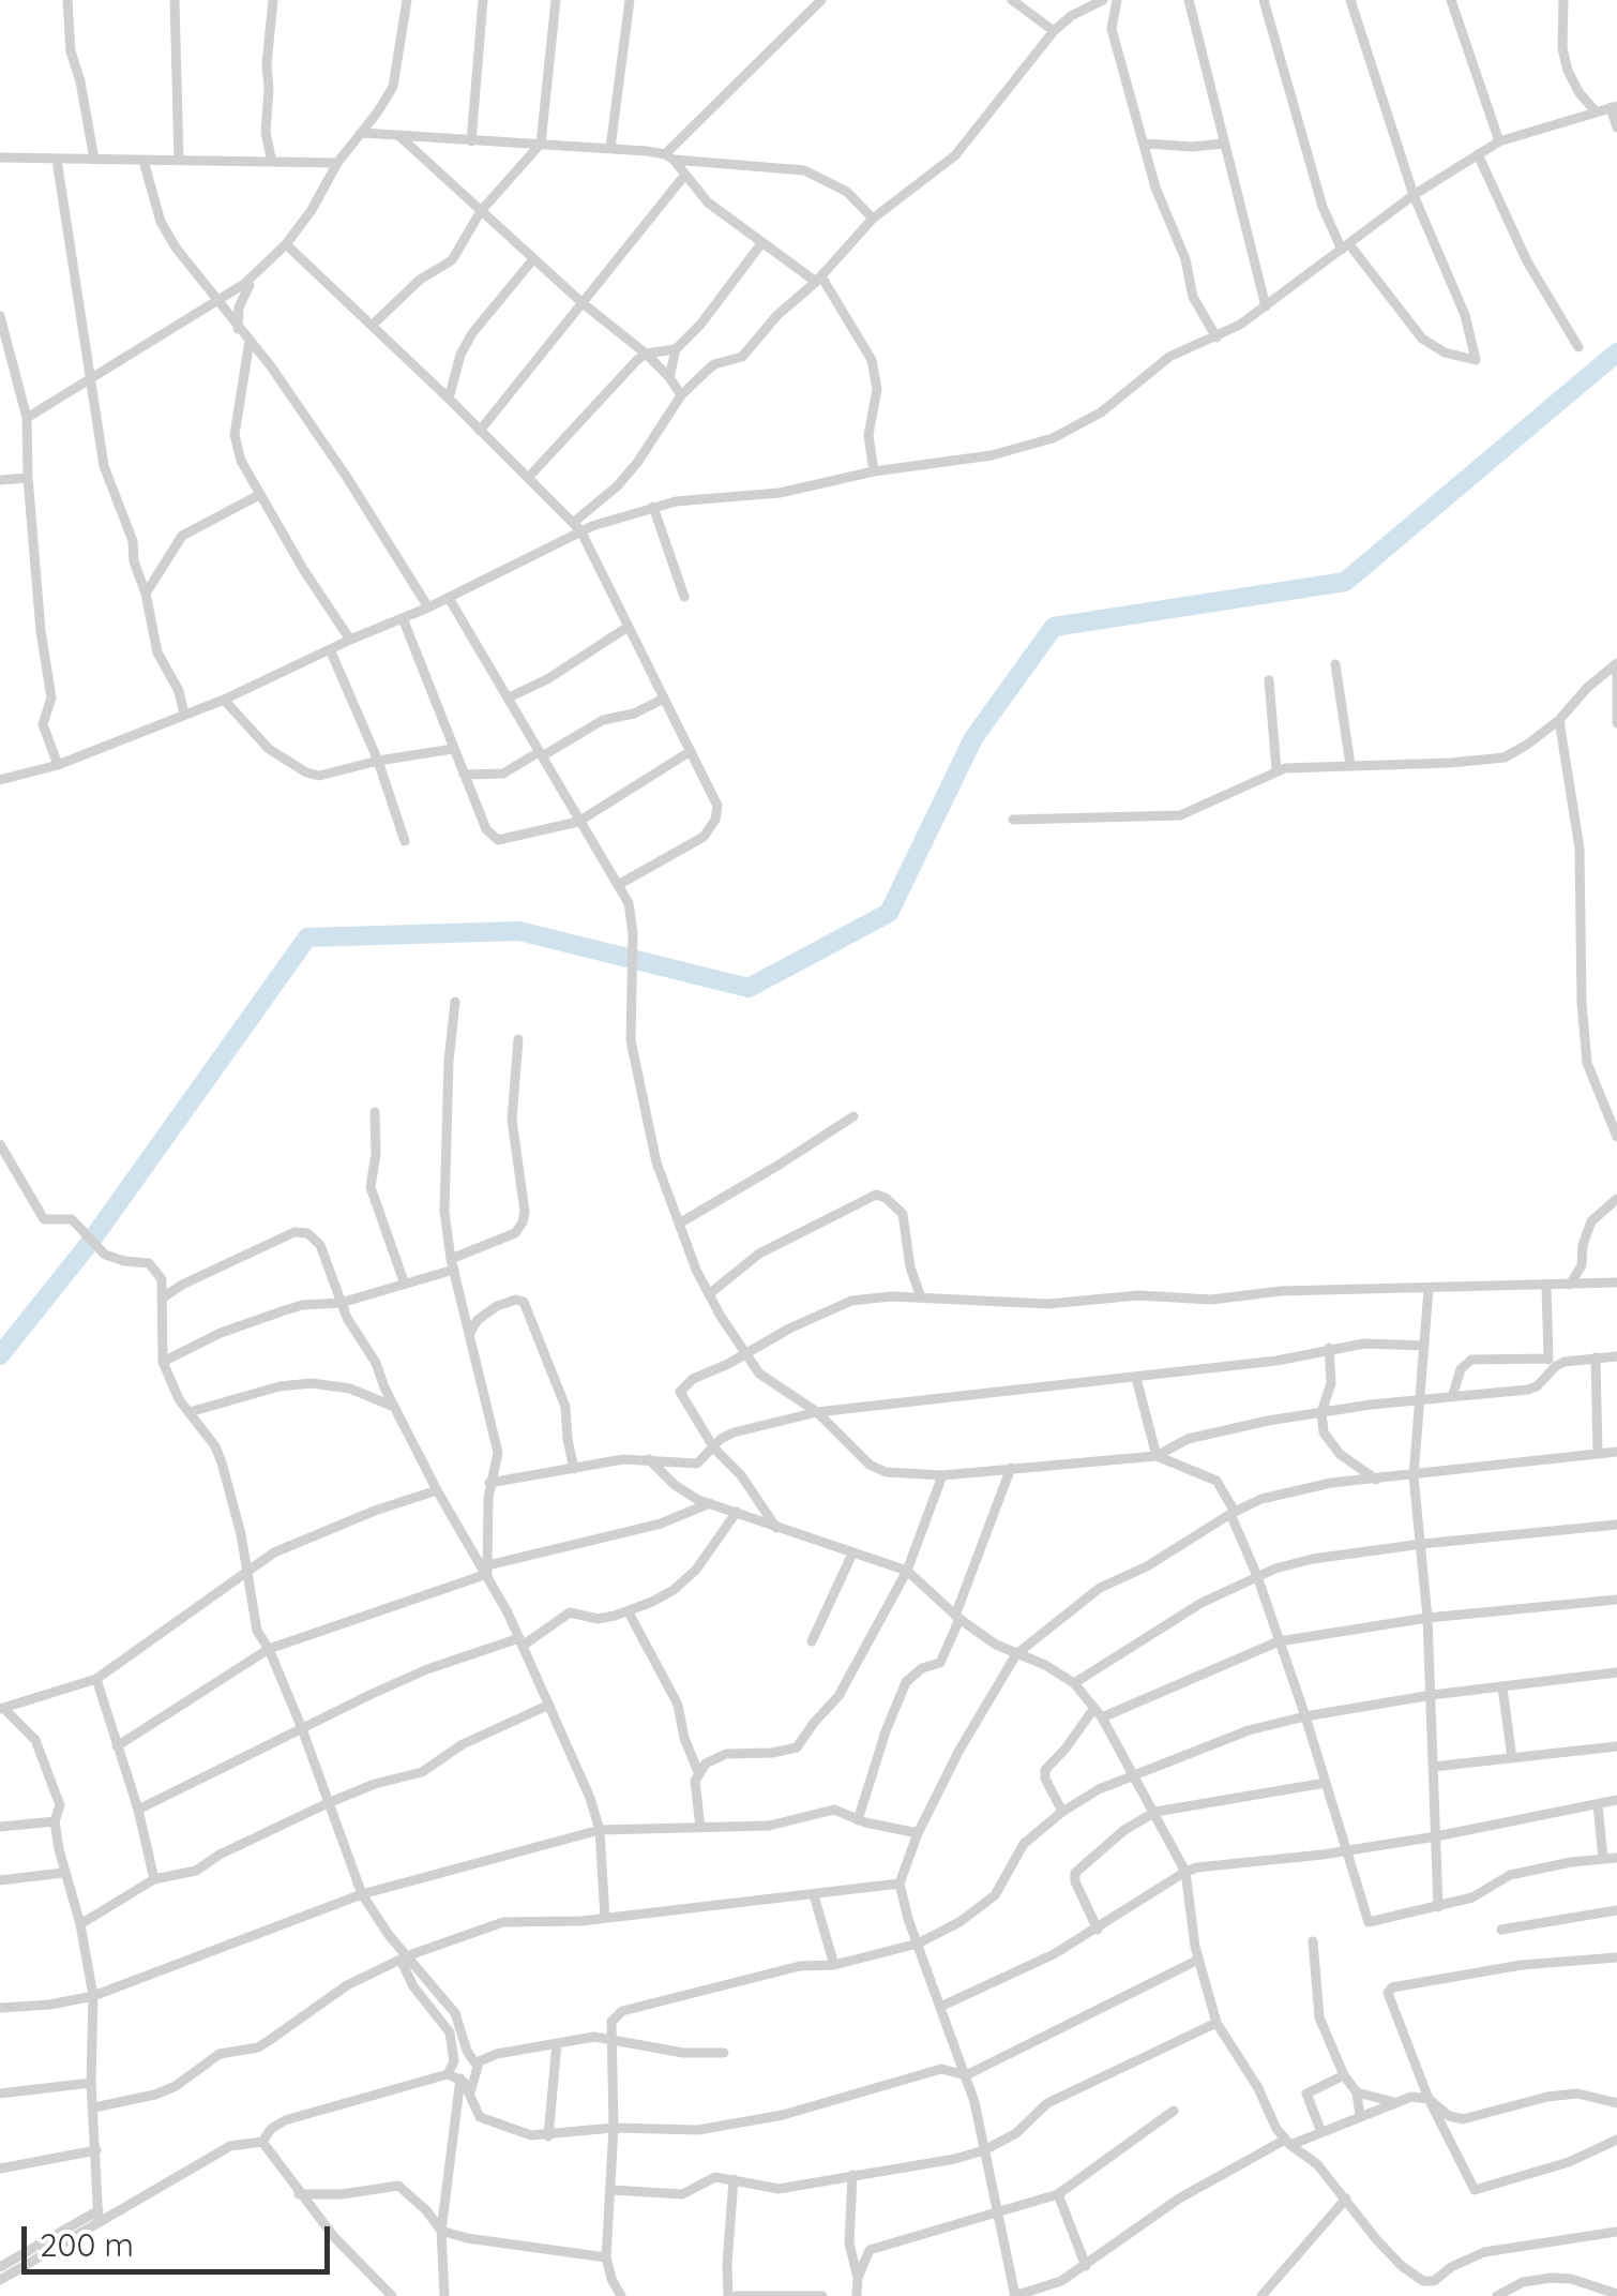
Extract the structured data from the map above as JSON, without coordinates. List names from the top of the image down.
{
  "scale_bar": "200 m"
}
